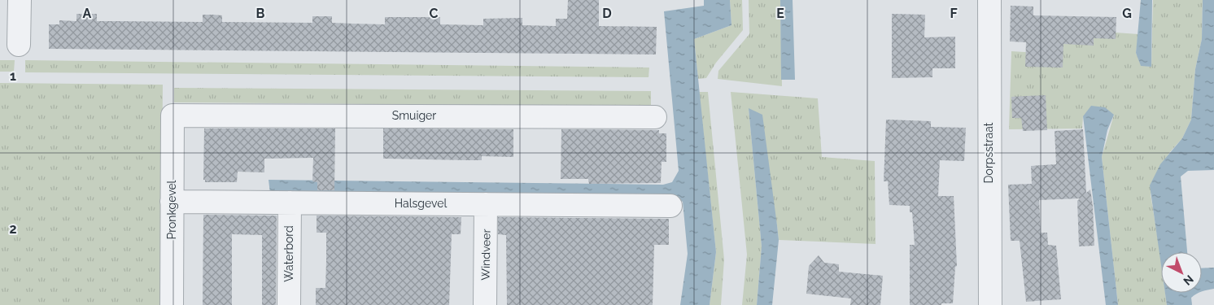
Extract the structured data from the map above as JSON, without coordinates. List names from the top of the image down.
{
  "streets": {
    "street": [
      "Smuiger",
      "Dorpsstraat",
      "Halsgevel",
      "Pronkgevel",
      "Waterbord",
      "Windveer"
    ]
  },
  "crossings": [
    ["Smuiger", "Pronkgevel"],
    ["Halsgevel", "Pronkgevel"],
    ["Halsgevel", "Waterbord"],
    ["Halsgevel", "Windveer"]
  ],
  "north": "bottom right",
  "grid": {
    "columns": [
      "A",
      "B",
      "C",
      "D",
      "E",
      "F",
      "G"
    ],
    "rows": ["1", "2"]
  }
}
